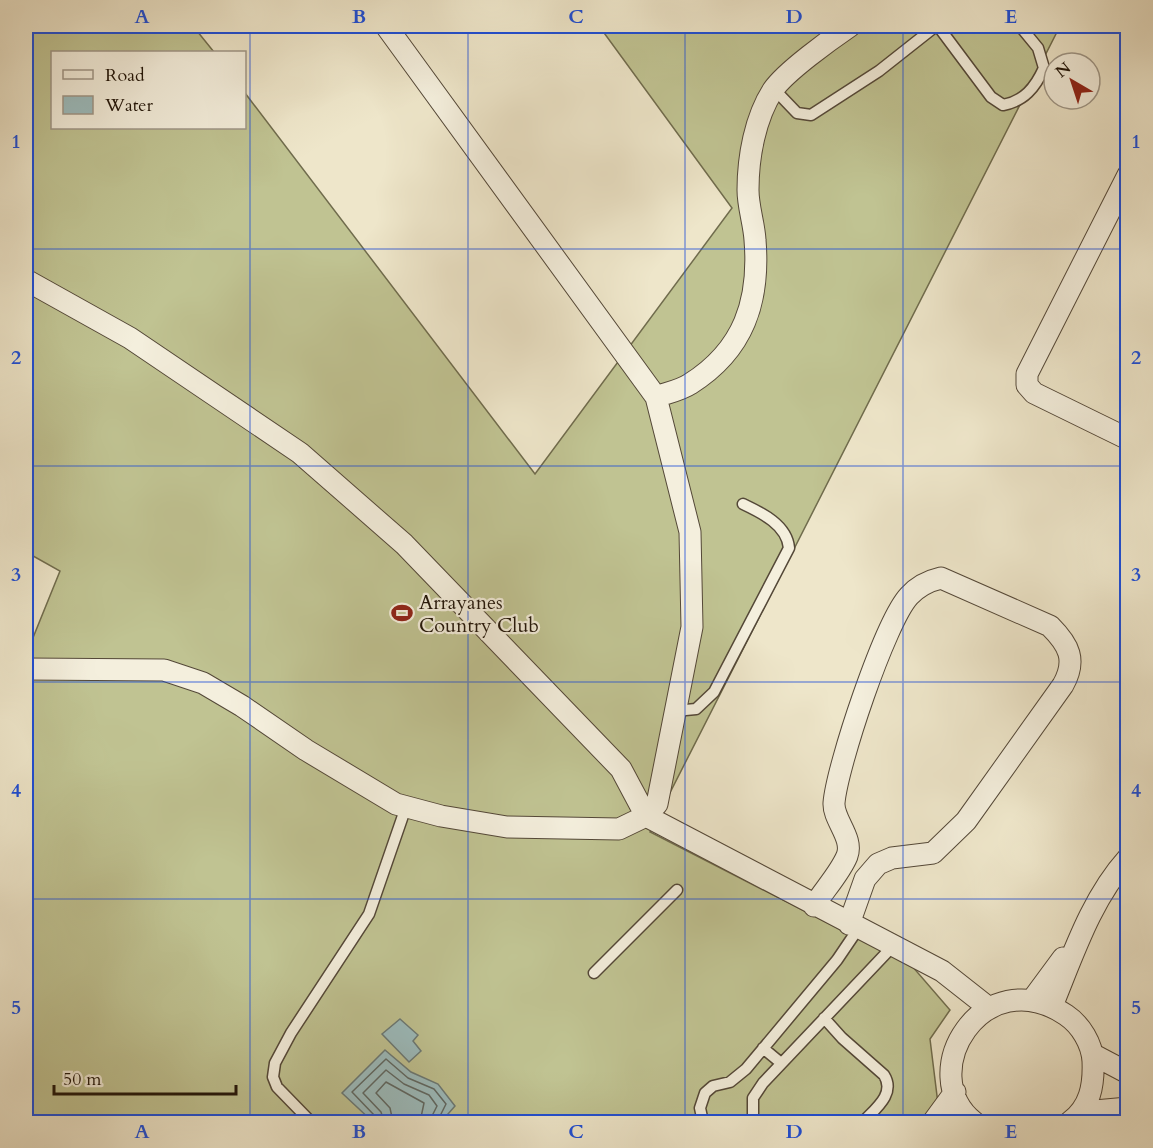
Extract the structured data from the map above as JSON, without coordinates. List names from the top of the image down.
{
  "places": {
    "sports": ["Arrayanes Country Club"]
  },
  "legend": ["Road", "Water"],
  "scale_bar": "50 m",
  "north": "top left",
  "grid": {
    "columns": [
      "A",
      "B",
      "C",
      "D",
      "E"
    ],
    "rows": [
      "1",
      "2",
      "3",
      "4",
      "5"
    ]
  }
}
